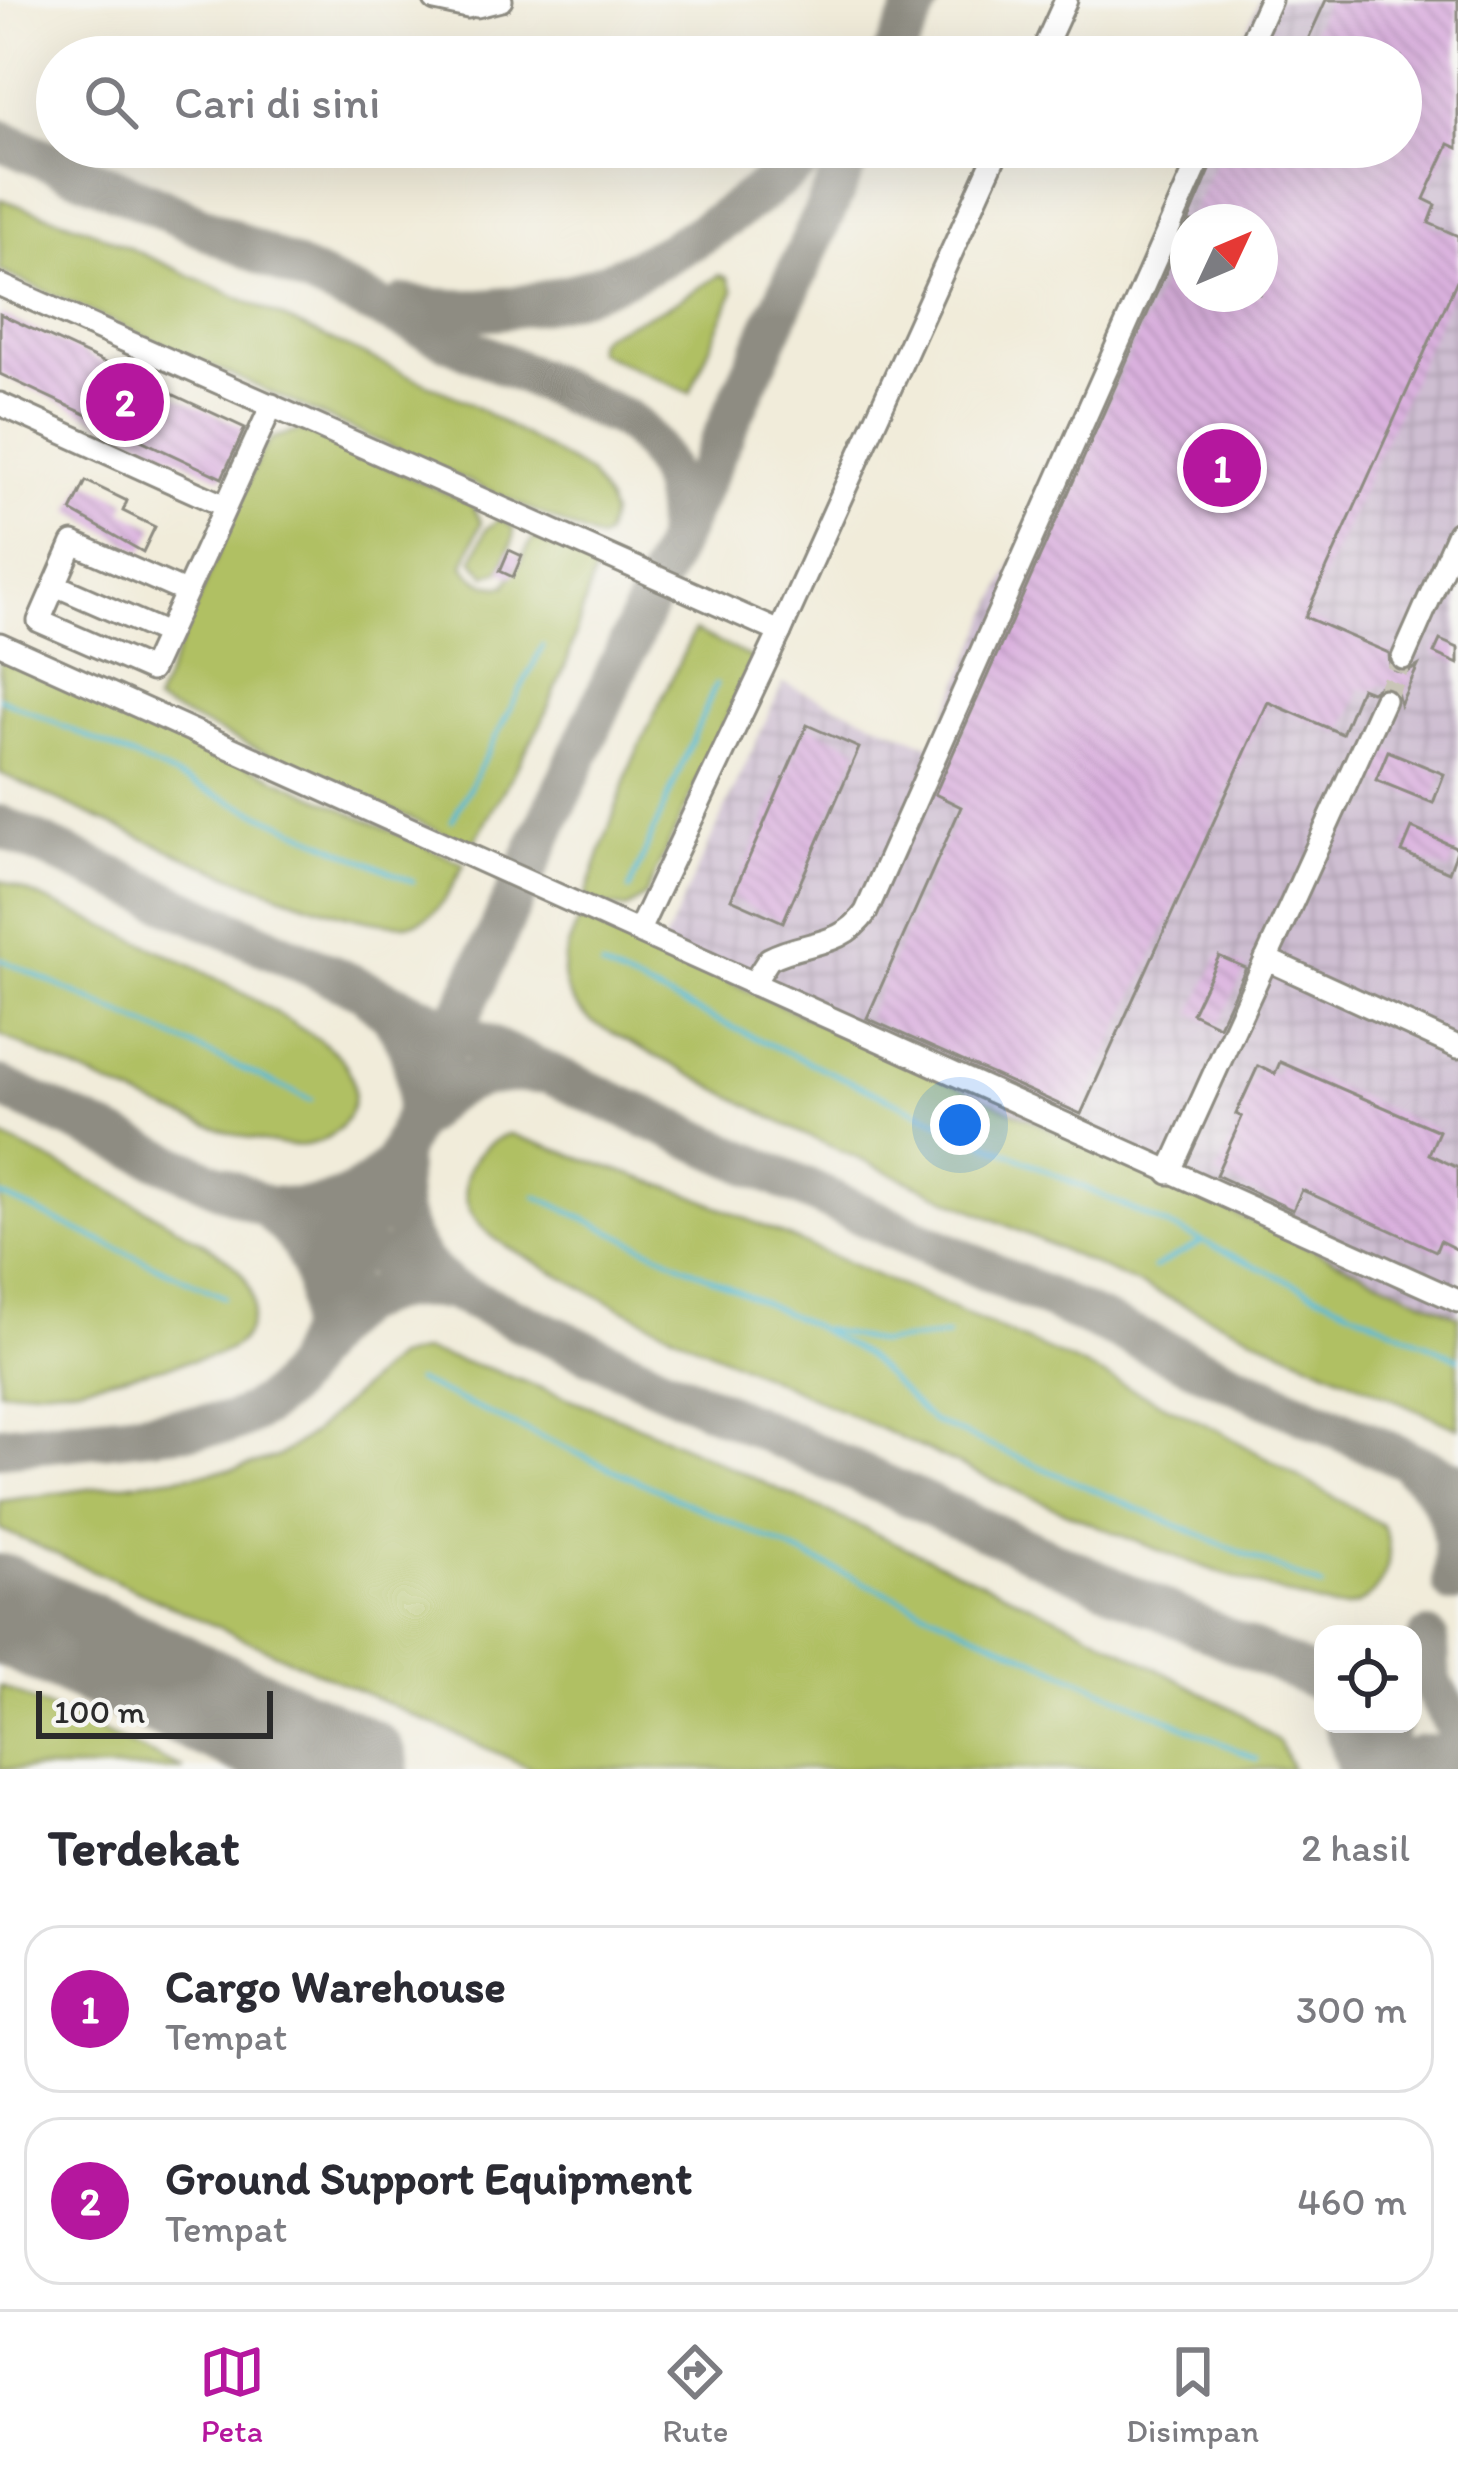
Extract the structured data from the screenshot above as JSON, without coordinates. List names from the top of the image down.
{
  "scale_bar": "100 m",
  "north": "top right",
  "page": {
    "search": "Cari di sini",
    "pins": ["2", "1"],
    "scale": "100 m",
    "heading": ["Terdekat", "2 hasil"],
    "list": [
      {
        "mark": "1",
        "name": "Cargo Warehouse",
        "note": "Tempat",
        "value": "300 m"
      },
      {
        "mark": "2",
        "name": "Ground Support Equipment",
        "note": "Tempat",
        "value": "460 m"
      }
    ],
    "nav": ["Peta", "Rute", "Disimpan"]
  }
}
